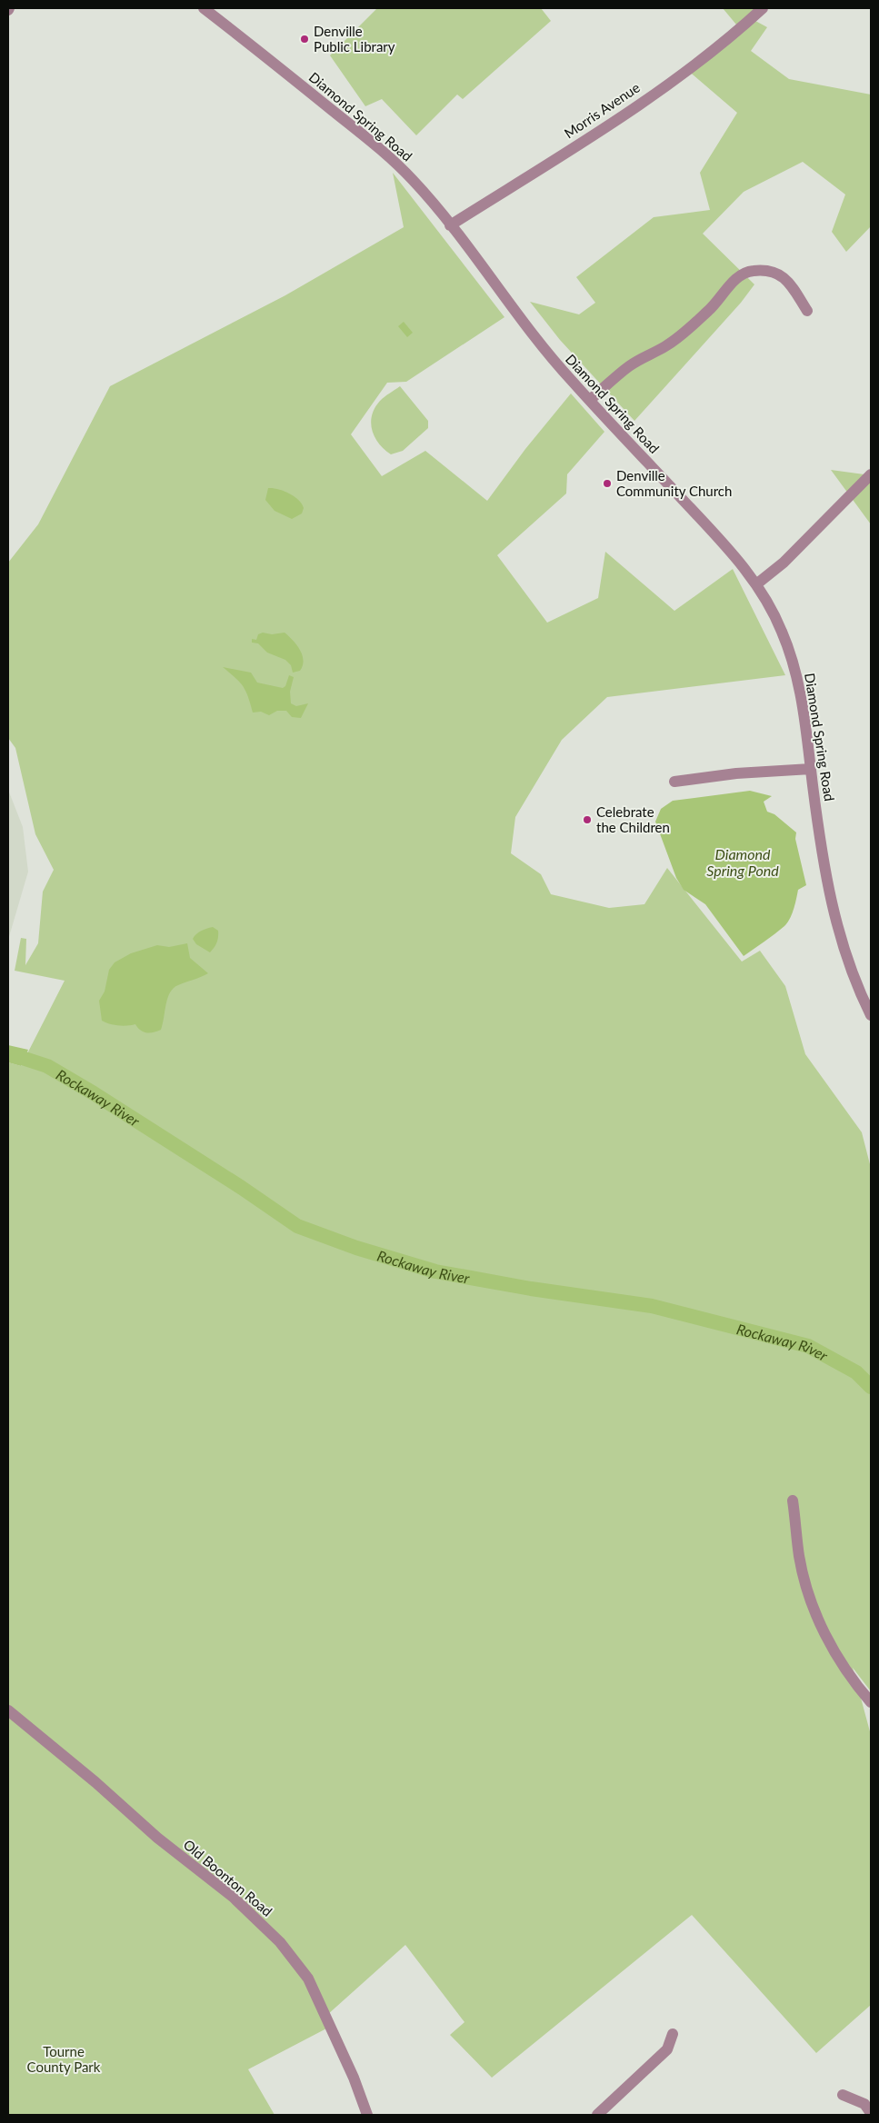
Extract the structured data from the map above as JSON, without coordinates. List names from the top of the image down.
{
  "streets": {
    "street": ["Morris Avenue", "Diamond Spring Road", "Old Boonton Road"]
  },
  "crossings": [
    ["Morris Avenue", "Diamond Spring Road"]
  ],
  "water": ["Diamond Spring Pond", "Rockaway River"],
  "parks": ["Tourne County Park"],
  "places": ["Denville Public Library", "Denville Community Church", "Celebrate the Children"]
}
